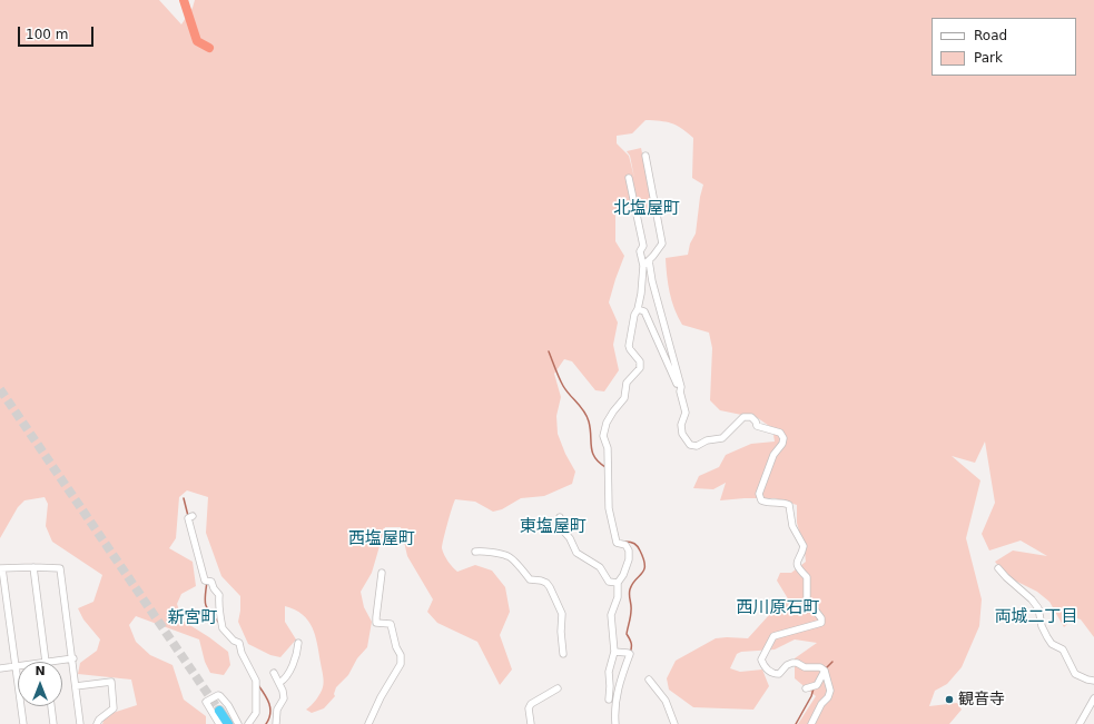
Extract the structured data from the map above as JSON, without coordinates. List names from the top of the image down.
{
  "districts": [
    "北塩屋町",
    "東塩屋町",
    "西塩屋町",
    "西川原石町",
    "両城二丁目",
    "新宮町"
  ],
  "places": ["観音寺"],
  "legend": ["Road", "Park"],
  "scale_bar": "100 m",
  "north": "top"
}
